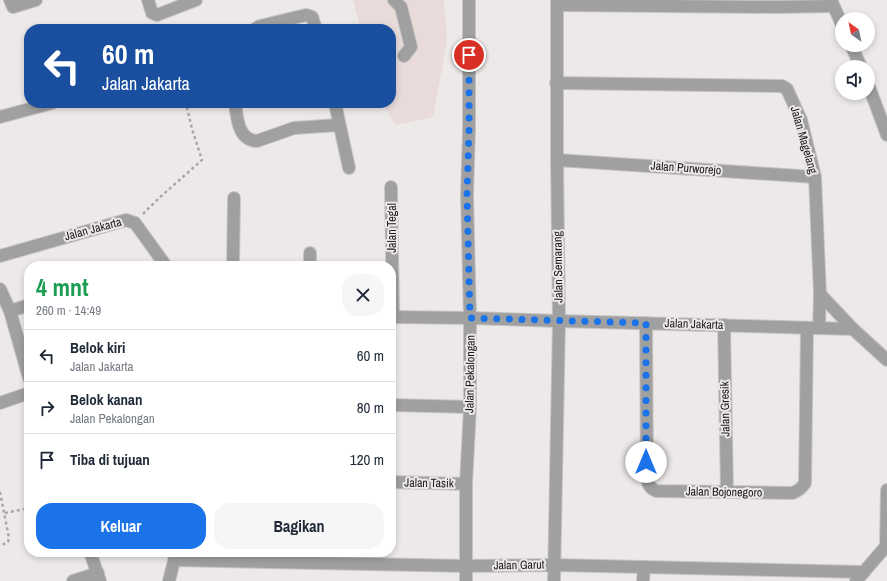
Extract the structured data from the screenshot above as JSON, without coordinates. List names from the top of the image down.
{
  "streets": {
    "street": [
      "Jalan Magelang",
      "Jalan Purworejo",
      "Jalan Tegal",
      "Jalan Jakarta",
      "Jalan Semarang",
      "Jalan Pekalongan",
      "Jalan Gresik",
      "Jalan Tasik",
      "Jalan Bojonegoro",
      "Jalan Garut"
    ]
  },
  "crossings": [
    ["Jalan Magelang", "Jalan Purworejo"],
    ["Jalan Magelang", "Jalan Jakarta"],
    ["Jalan Magelang", "Jalan Semarang"],
    ["Jalan Magelang", "Jalan Bojonegoro"],
    ["Jalan Purworejo", "Jalan Semarang"],
    ["Jalan Jakarta", "Jalan Semarang"],
    ["Jalan Jakarta", "Jalan Pekalongan"],
    ["Jalan Jakarta", "Jalan Gresik"],
    ["Jalan Jakarta", "Jalan Bojonegoro"],
    ["Jalan Semarang", "Jalan Garut"],
    ["Jalan Pekalongan", "Jalan Tasik"],
    ["Jalan Pekalongan", "Jalan Garut"],
    ["Jalan Gresik", "Jalan Bojonegoro"]
  ],
  "north": "top left",
  "page": {
    "turn": ["60 m", "Jalan Jakarta"],
    "heading": ["4 mnt", "260 m · 14:49"],
    "list": [
      {
        "name": "Belok kiri",
        "note": "Jalan Jakarta",
        "value": "60 m"
      },
      {
        "name": "Belok kanan",
        "note": "Jalan Pekalongan",
        "value": "80 m"
      },
      {
        "name": "Tiba di tujuan",
        "value": "120 m"
      }
    ],
    "buttons": ["Keluar", "Bagikan"]
  }
}
